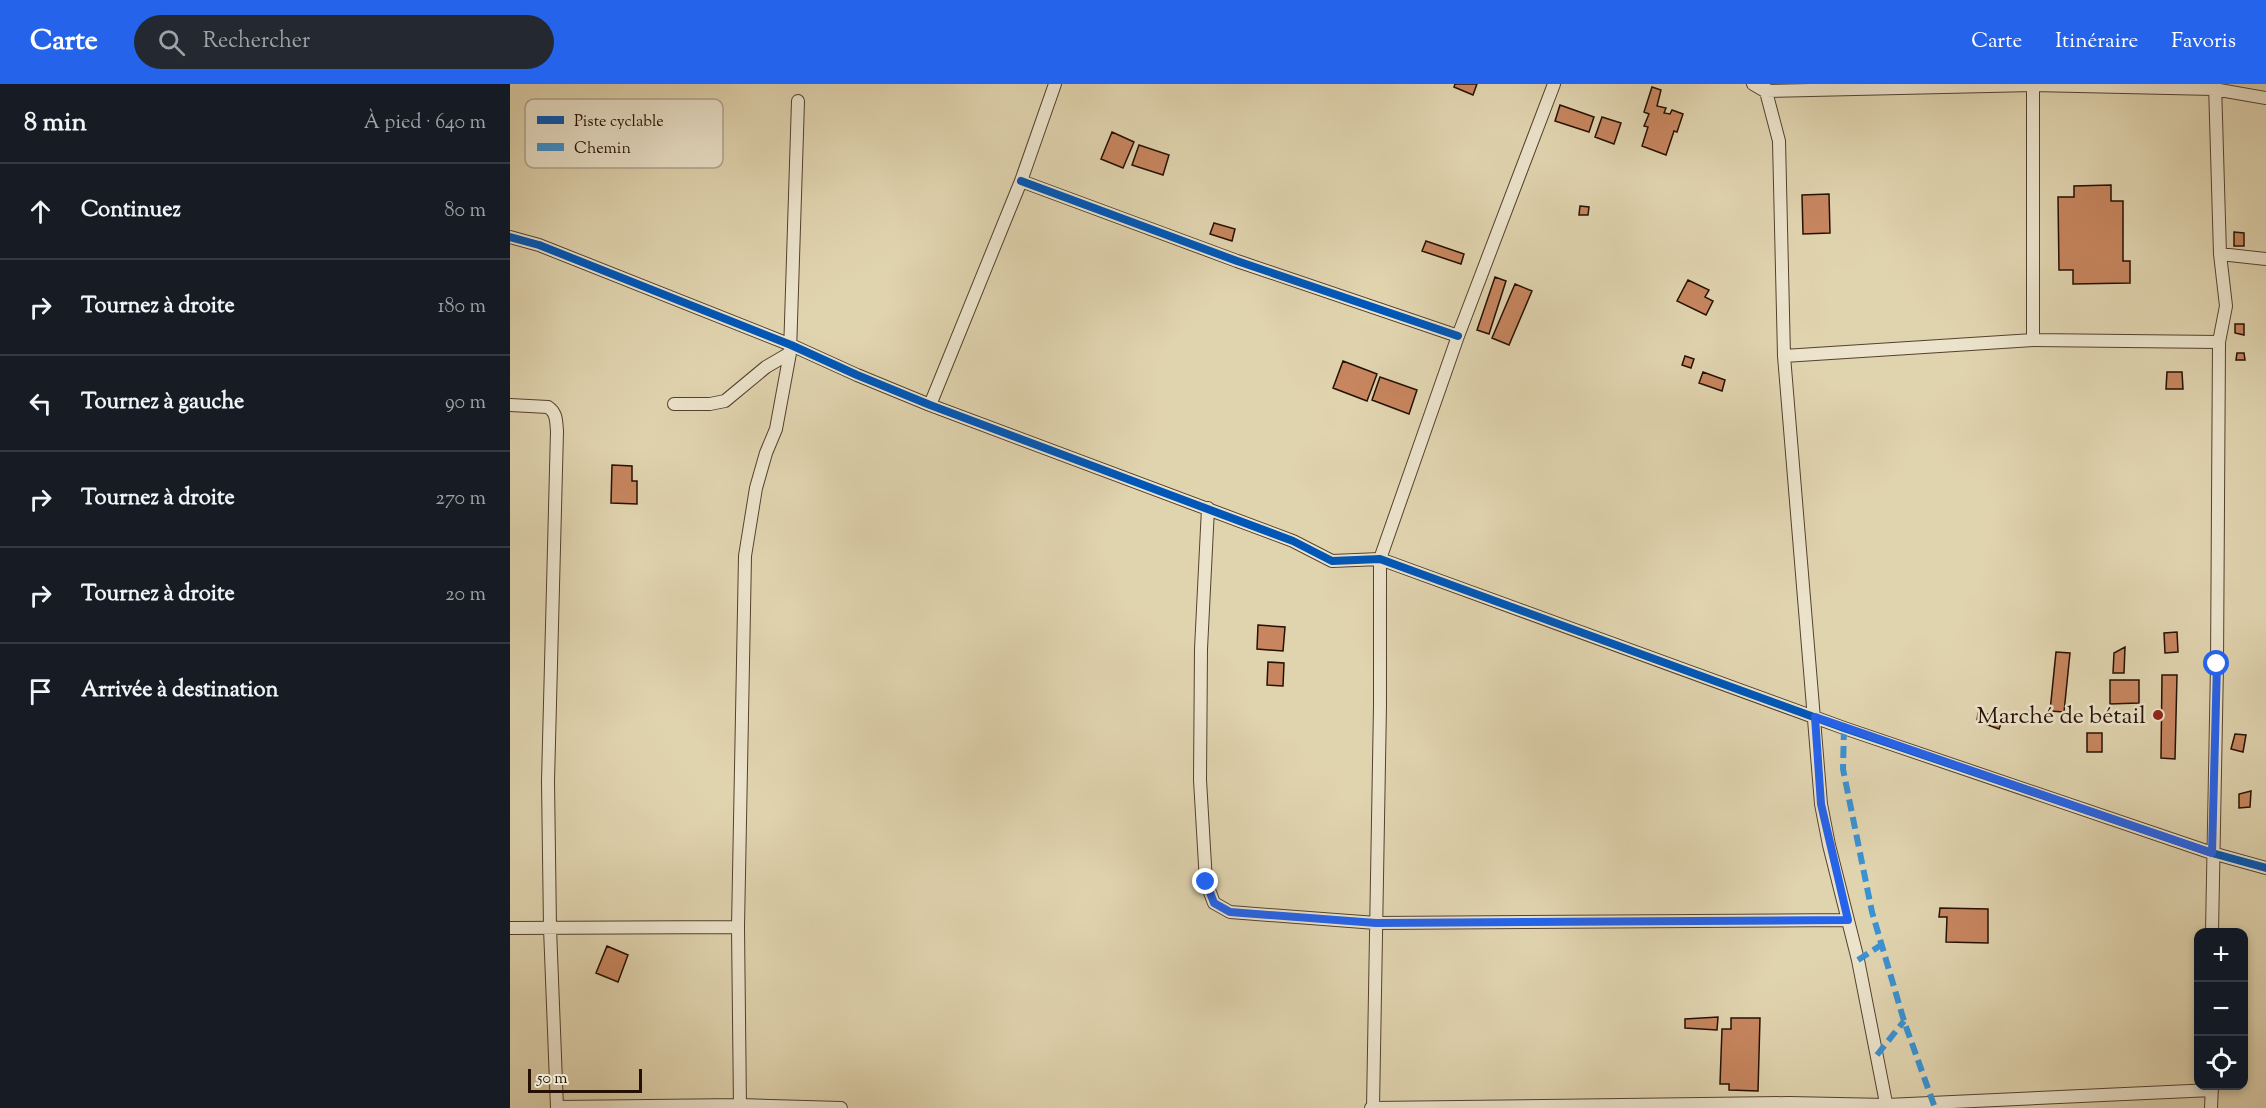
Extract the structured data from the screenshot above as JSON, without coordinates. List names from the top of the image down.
{
  "places": ["Marché de bétail"],
  "legend": ["Piste cyclable", "Chemin"],
  "scale_bar": "50 m",
  "page": {
    "header": "Carte",
    "search": "Rechercher",
    "nav": ["Carte", "Itinéraire", "Favoris"],
    "heading": ["8 min", "À pied · 640 m"],
    "list": [
      ["Continuez", "80 m"],
      ["Tournez à droite", "180 m"],
      ["Tournez à gauche", "90 m"],
      ["Tournez à droite", "270 m"],
      ["Tournez à droite", "20 m"],
      "Arrivée à destination"
    ],
    "map_buttons": ["+", "−"],
    "scale": "50 m"
  }
}
